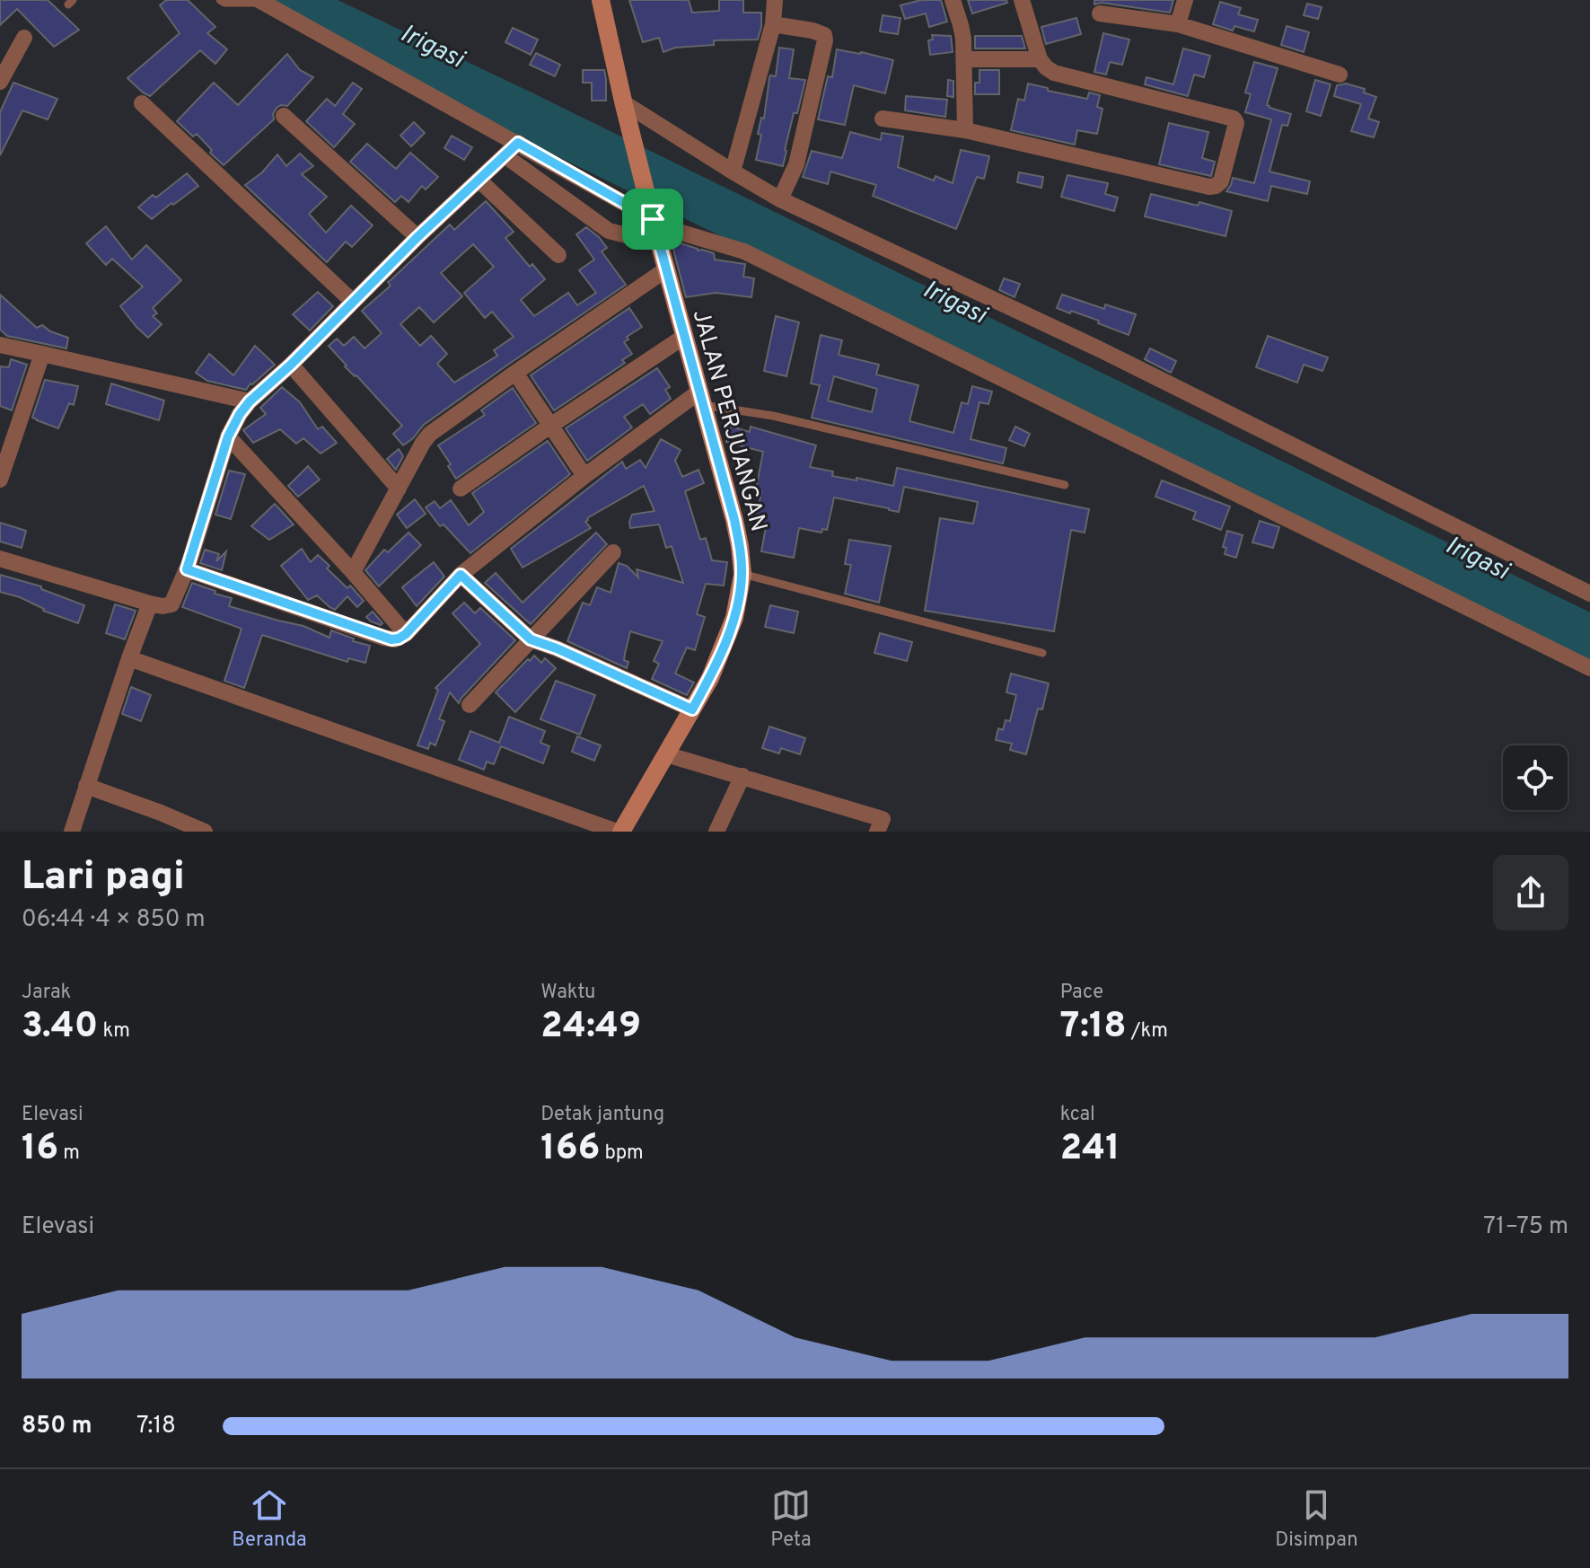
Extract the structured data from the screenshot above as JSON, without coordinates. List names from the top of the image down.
{
  "streets": {
    "main road": ["JALAN PERJUANGAN"]
  },
  "water": ["Irigasi"],
  "page": {
    "heading": ["Lari pagi", "06:44 · 4 × 850 m"],
    "stats": [
      ["Jarak", "3.40 km"],
      ["Waktu", "24:49"],
      ["Pace", "7:18 /km"],
      ["Elevasi", "16 m"],
      ["Detak jantung", "166 bpm"],
      ["kcal", "241"]
    ],
    "chart": ["Elevasi", "71–75 m"],
    "list": [
      {
        "name": "850 m",
        "note": "7:18"
      }
    ],
    "tabs": ["Beranda", "Peta", "Disimpan"]
  }
}
